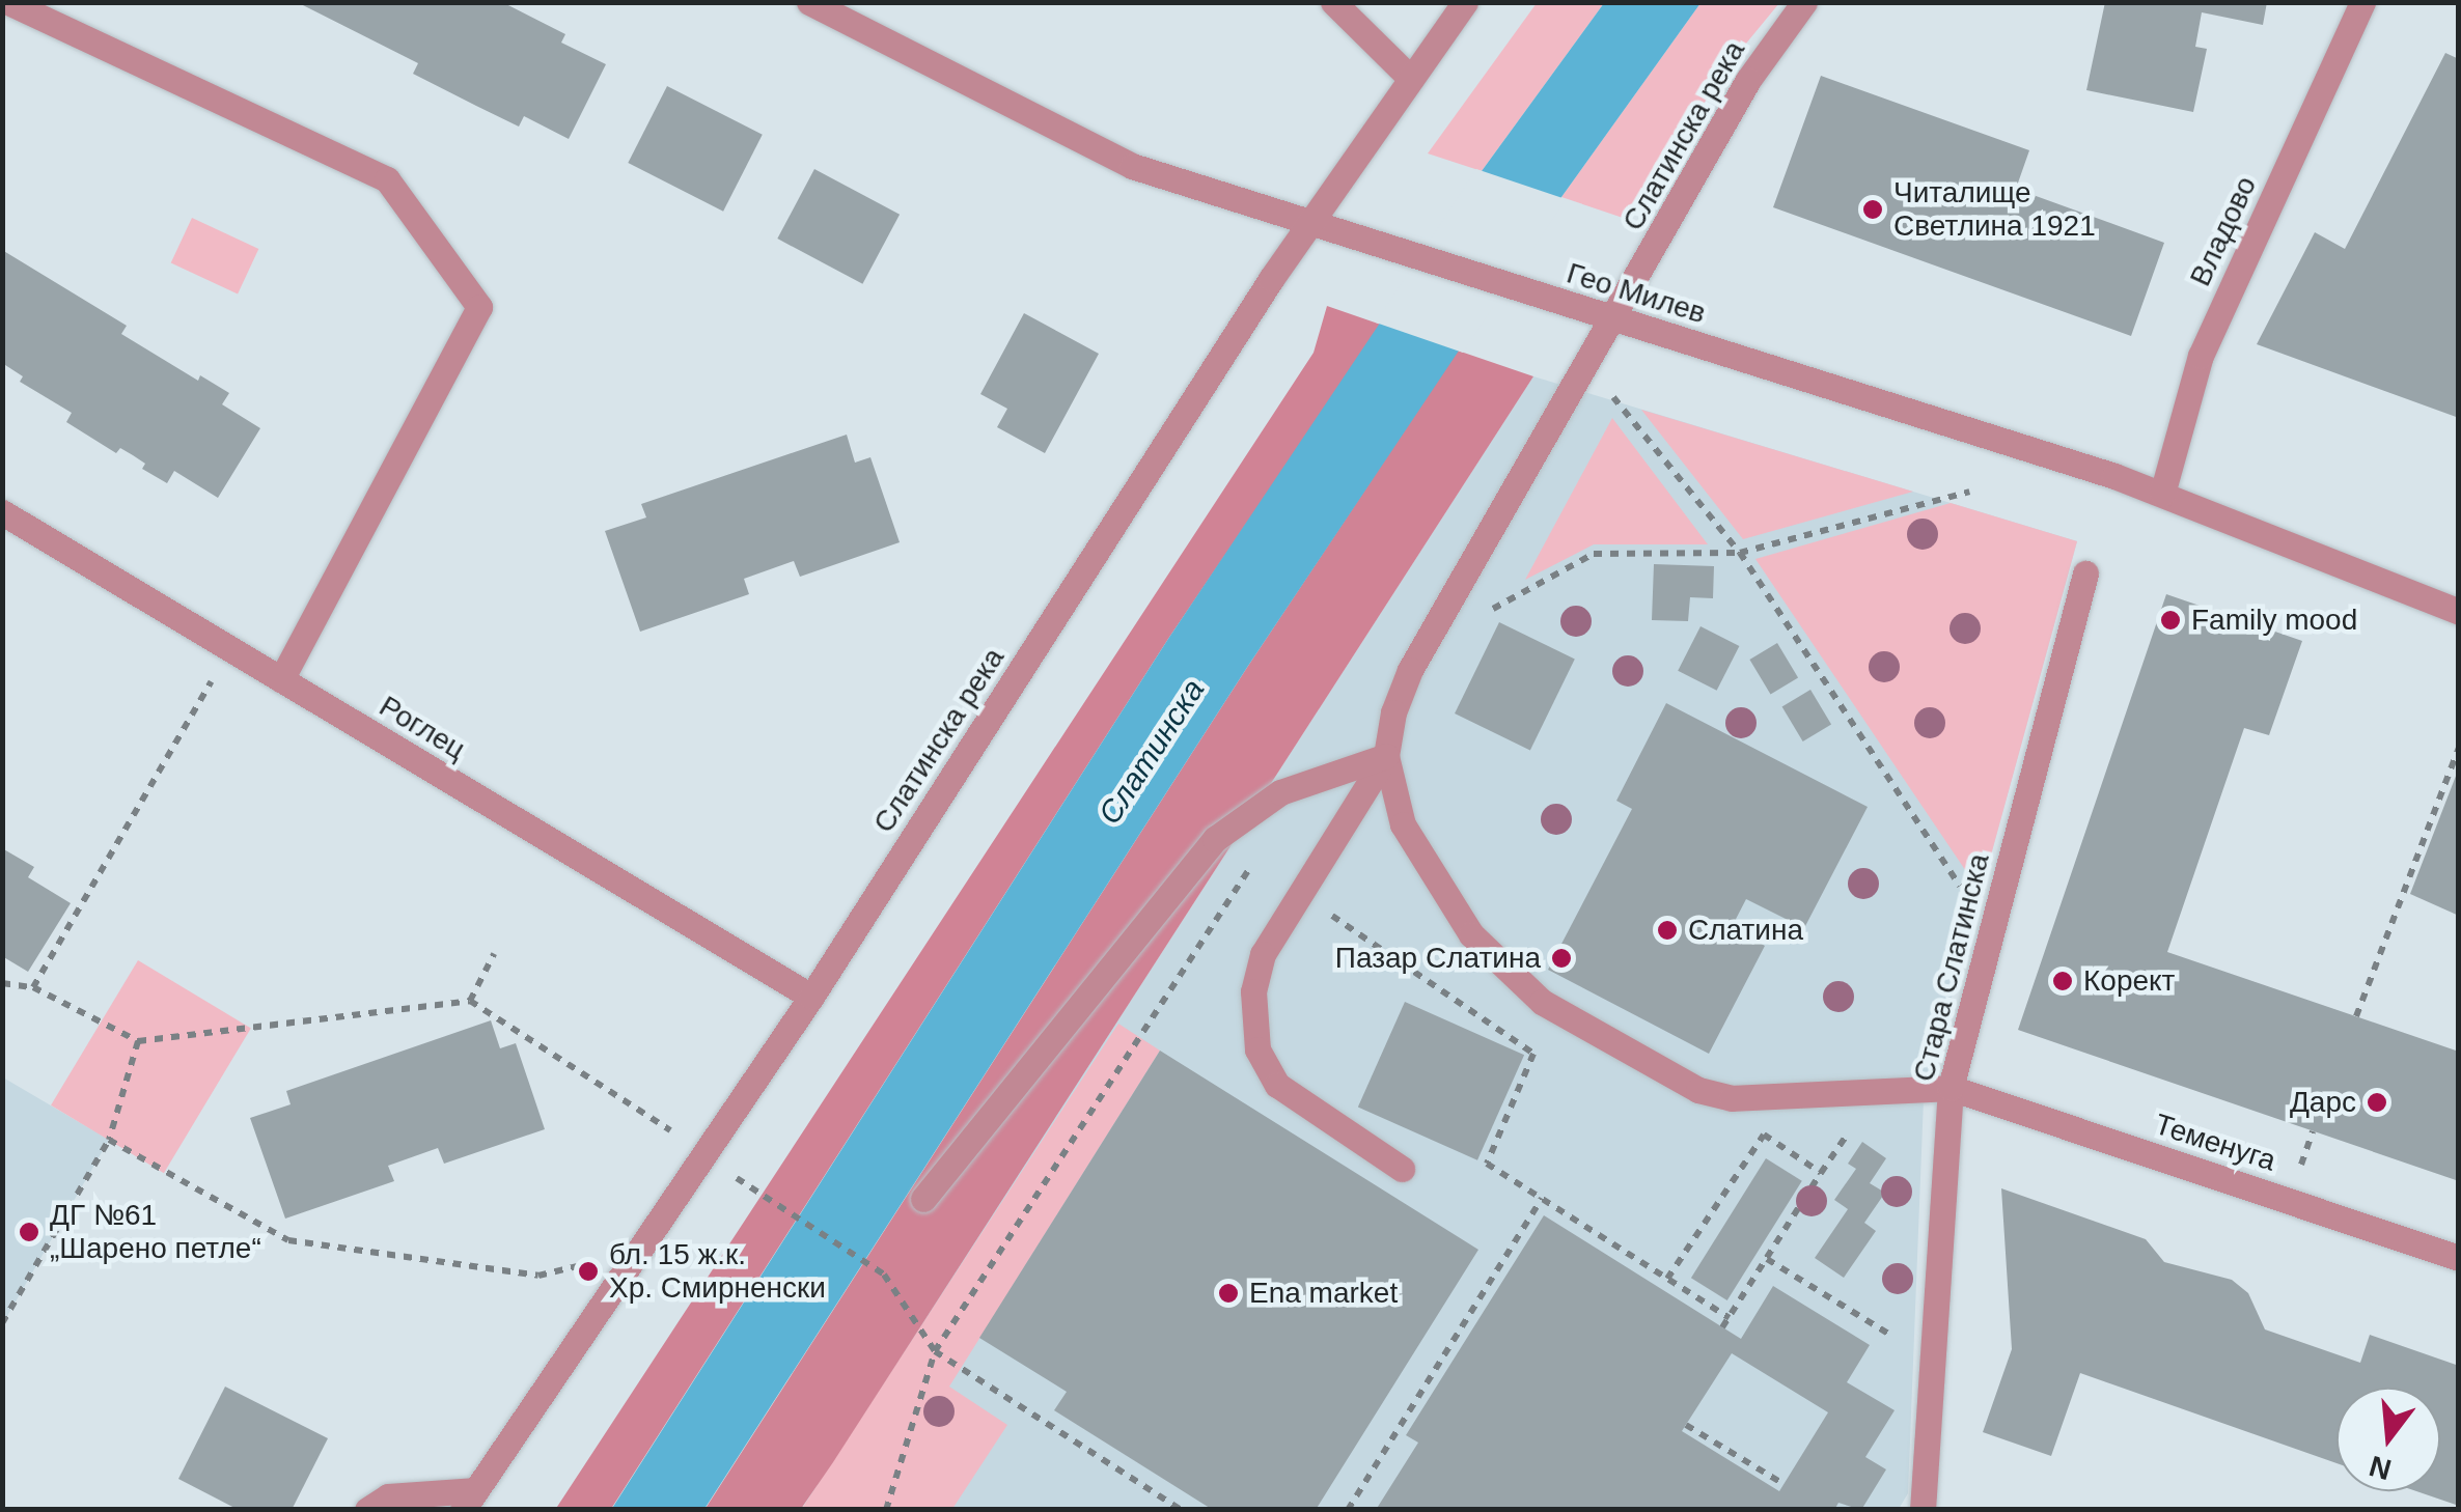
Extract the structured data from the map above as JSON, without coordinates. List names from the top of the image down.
{
  "streets": {
    "street": [
      "Слатинска река",
      "Владово",
      "Гео Милев",
      "Роглец",
      "Стара Слатинска",
      "Теменуга"
    ]
  },
  "crossings": [
    ["Слатинска река", "Гео Милев"],
    ["Слатинска река", "Роглец"],
    ["Слатинска река", "Стара Слатинска"],
    ["Слатинска река", "Теменуга"],
    ["Владово", "Гео Милев"],
    ["Стара Слатинска", "Теменуга"]
  ],
  "water": ["Слатинска"],
  "places": [
    "Читалище Светлина 1921",
    "Family mood",
    "Слатина",
    "Пазар Слатина",
    "Корект",
    "Дарс",
    "ДГ №61 „Шарено петле“",
    "бл. 15 ж.к. Хр. Смирненски",
    "Ena market"
  ],
  "north": "bottom"
}
